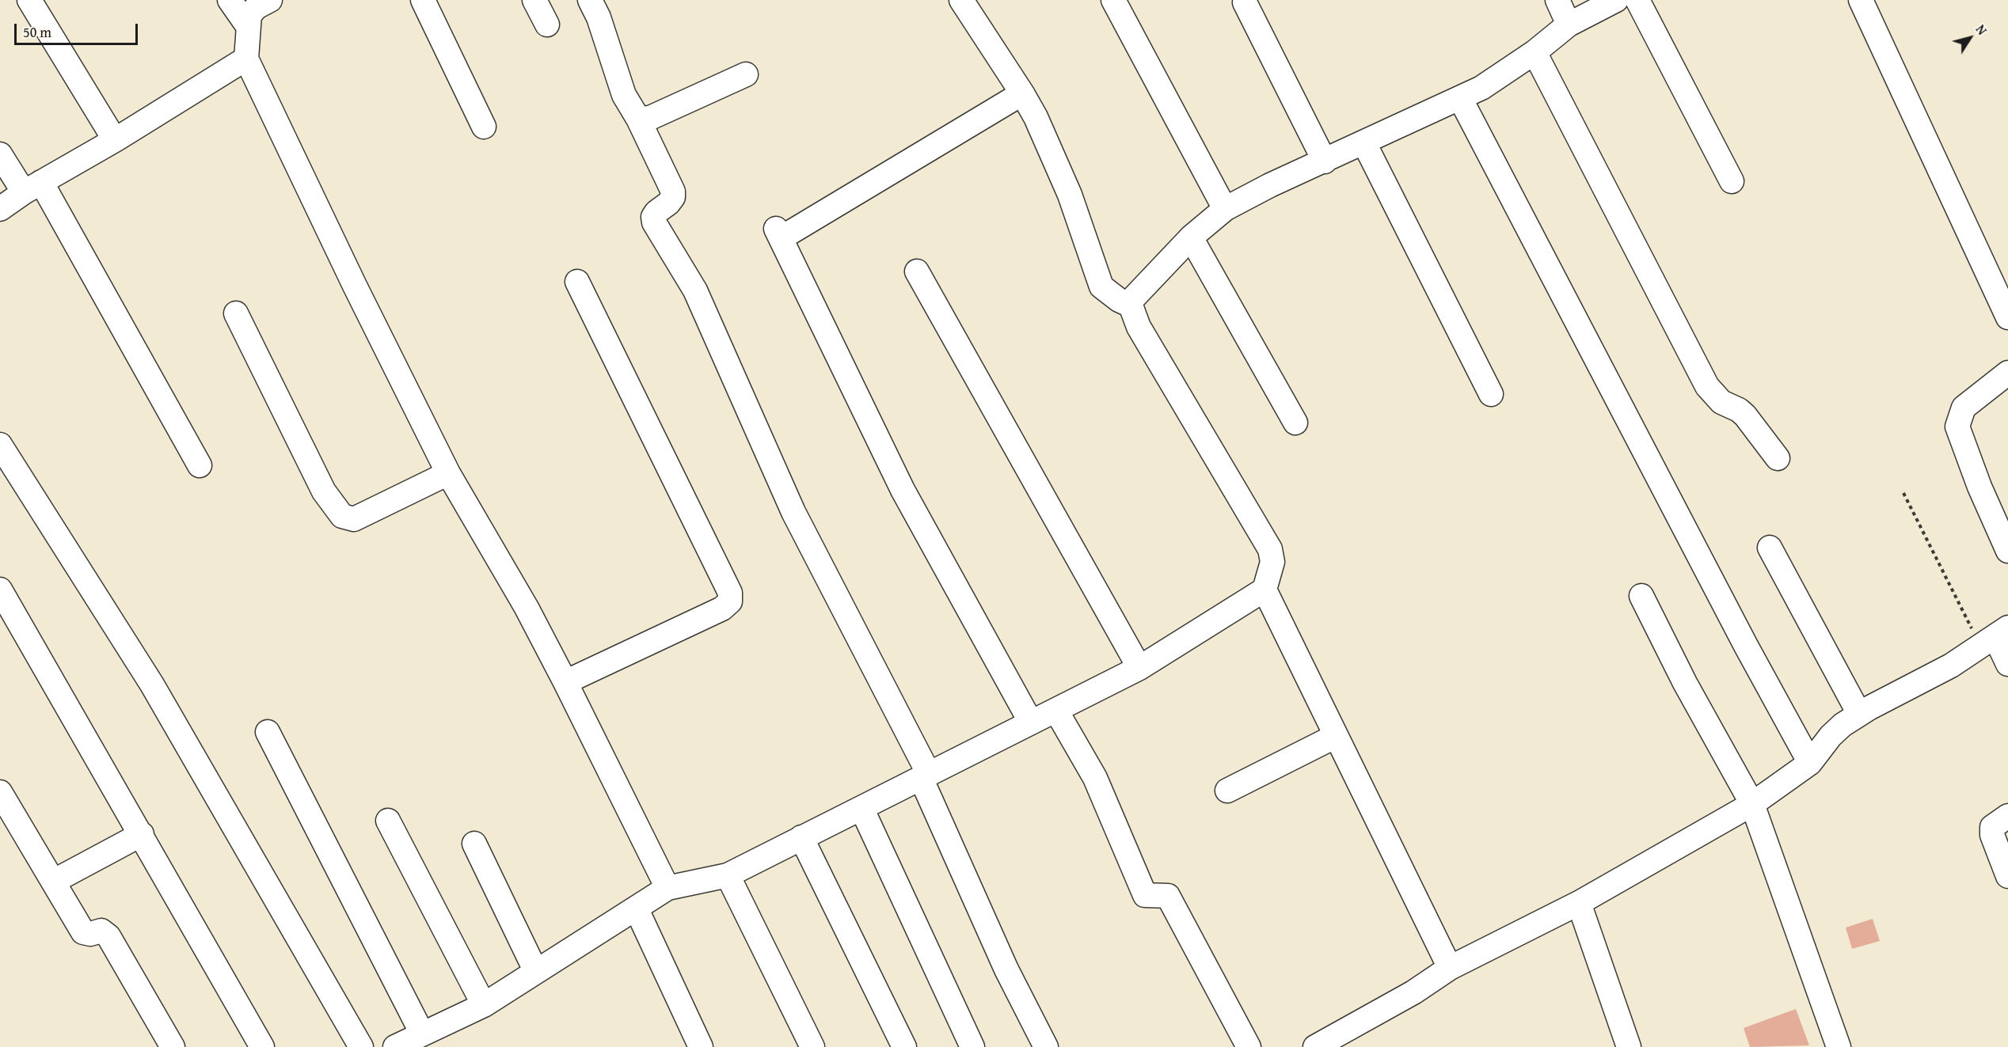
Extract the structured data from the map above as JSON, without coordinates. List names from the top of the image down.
{
  "scale_bar": "50 m",
  "north": "top right"
}
